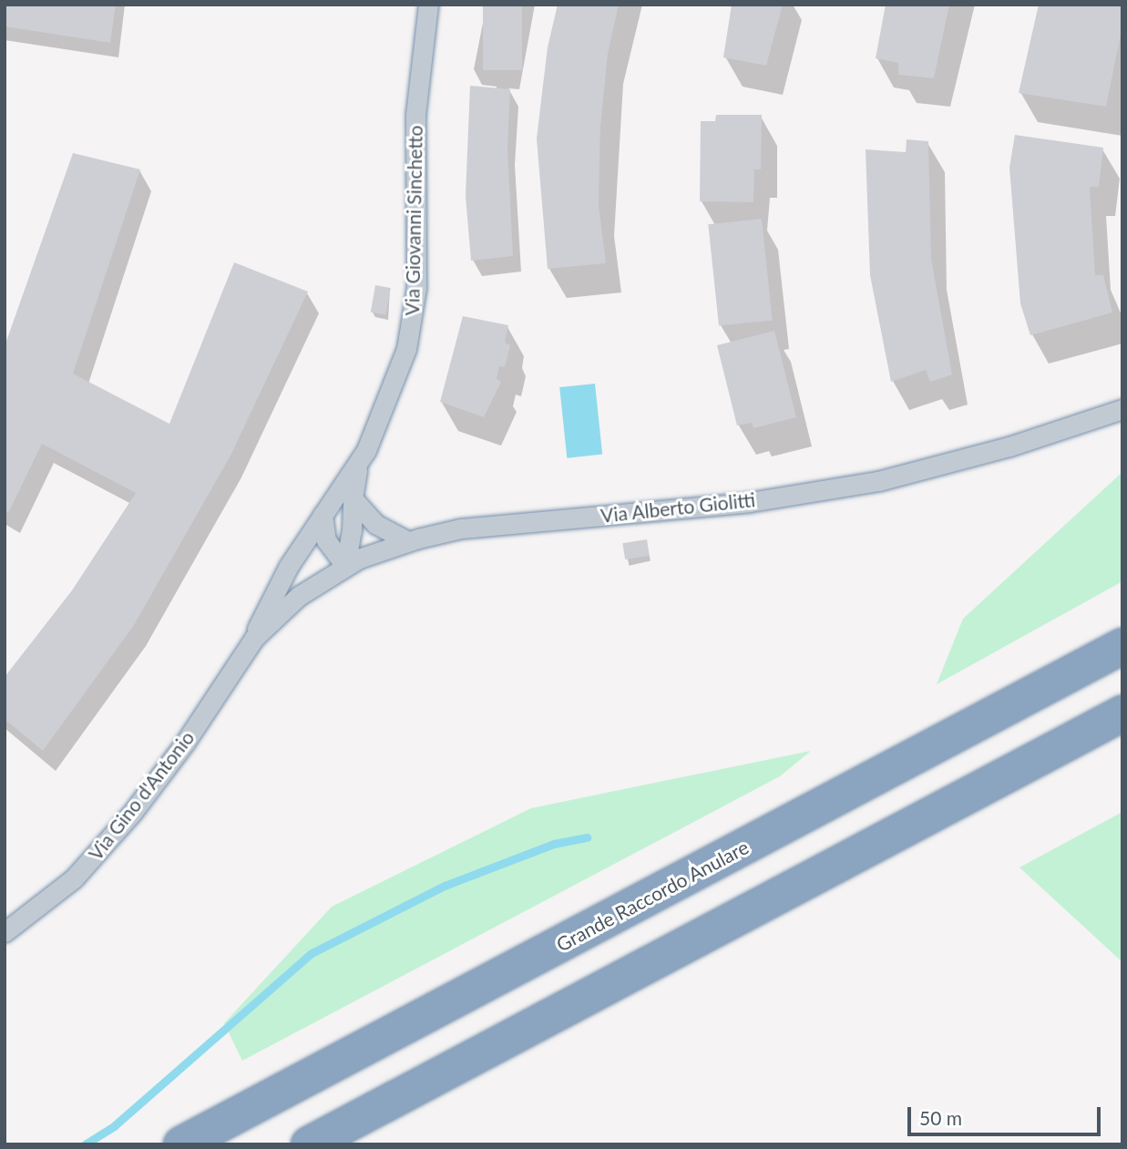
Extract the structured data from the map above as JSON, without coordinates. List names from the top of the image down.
{
  "streets": {
    "highway": ["Grande Raccordo Anulare"],
    "street": ["Via Giovanni Sinchetto", "Via Alberto Giolitti", "Via Gino d'Antonio"]
  },
  "crossings": [
    ["Via Giovanni Sinchetto", "Via Alberto Giolitti"],
    ["Via Giovanni Sinchetto", "Via Gino d'Antonio"],
    ["Via Alberto Giolitti", "Via Gino d'Antonio"]
  ],
  "scale_bar": "50 m"
}
